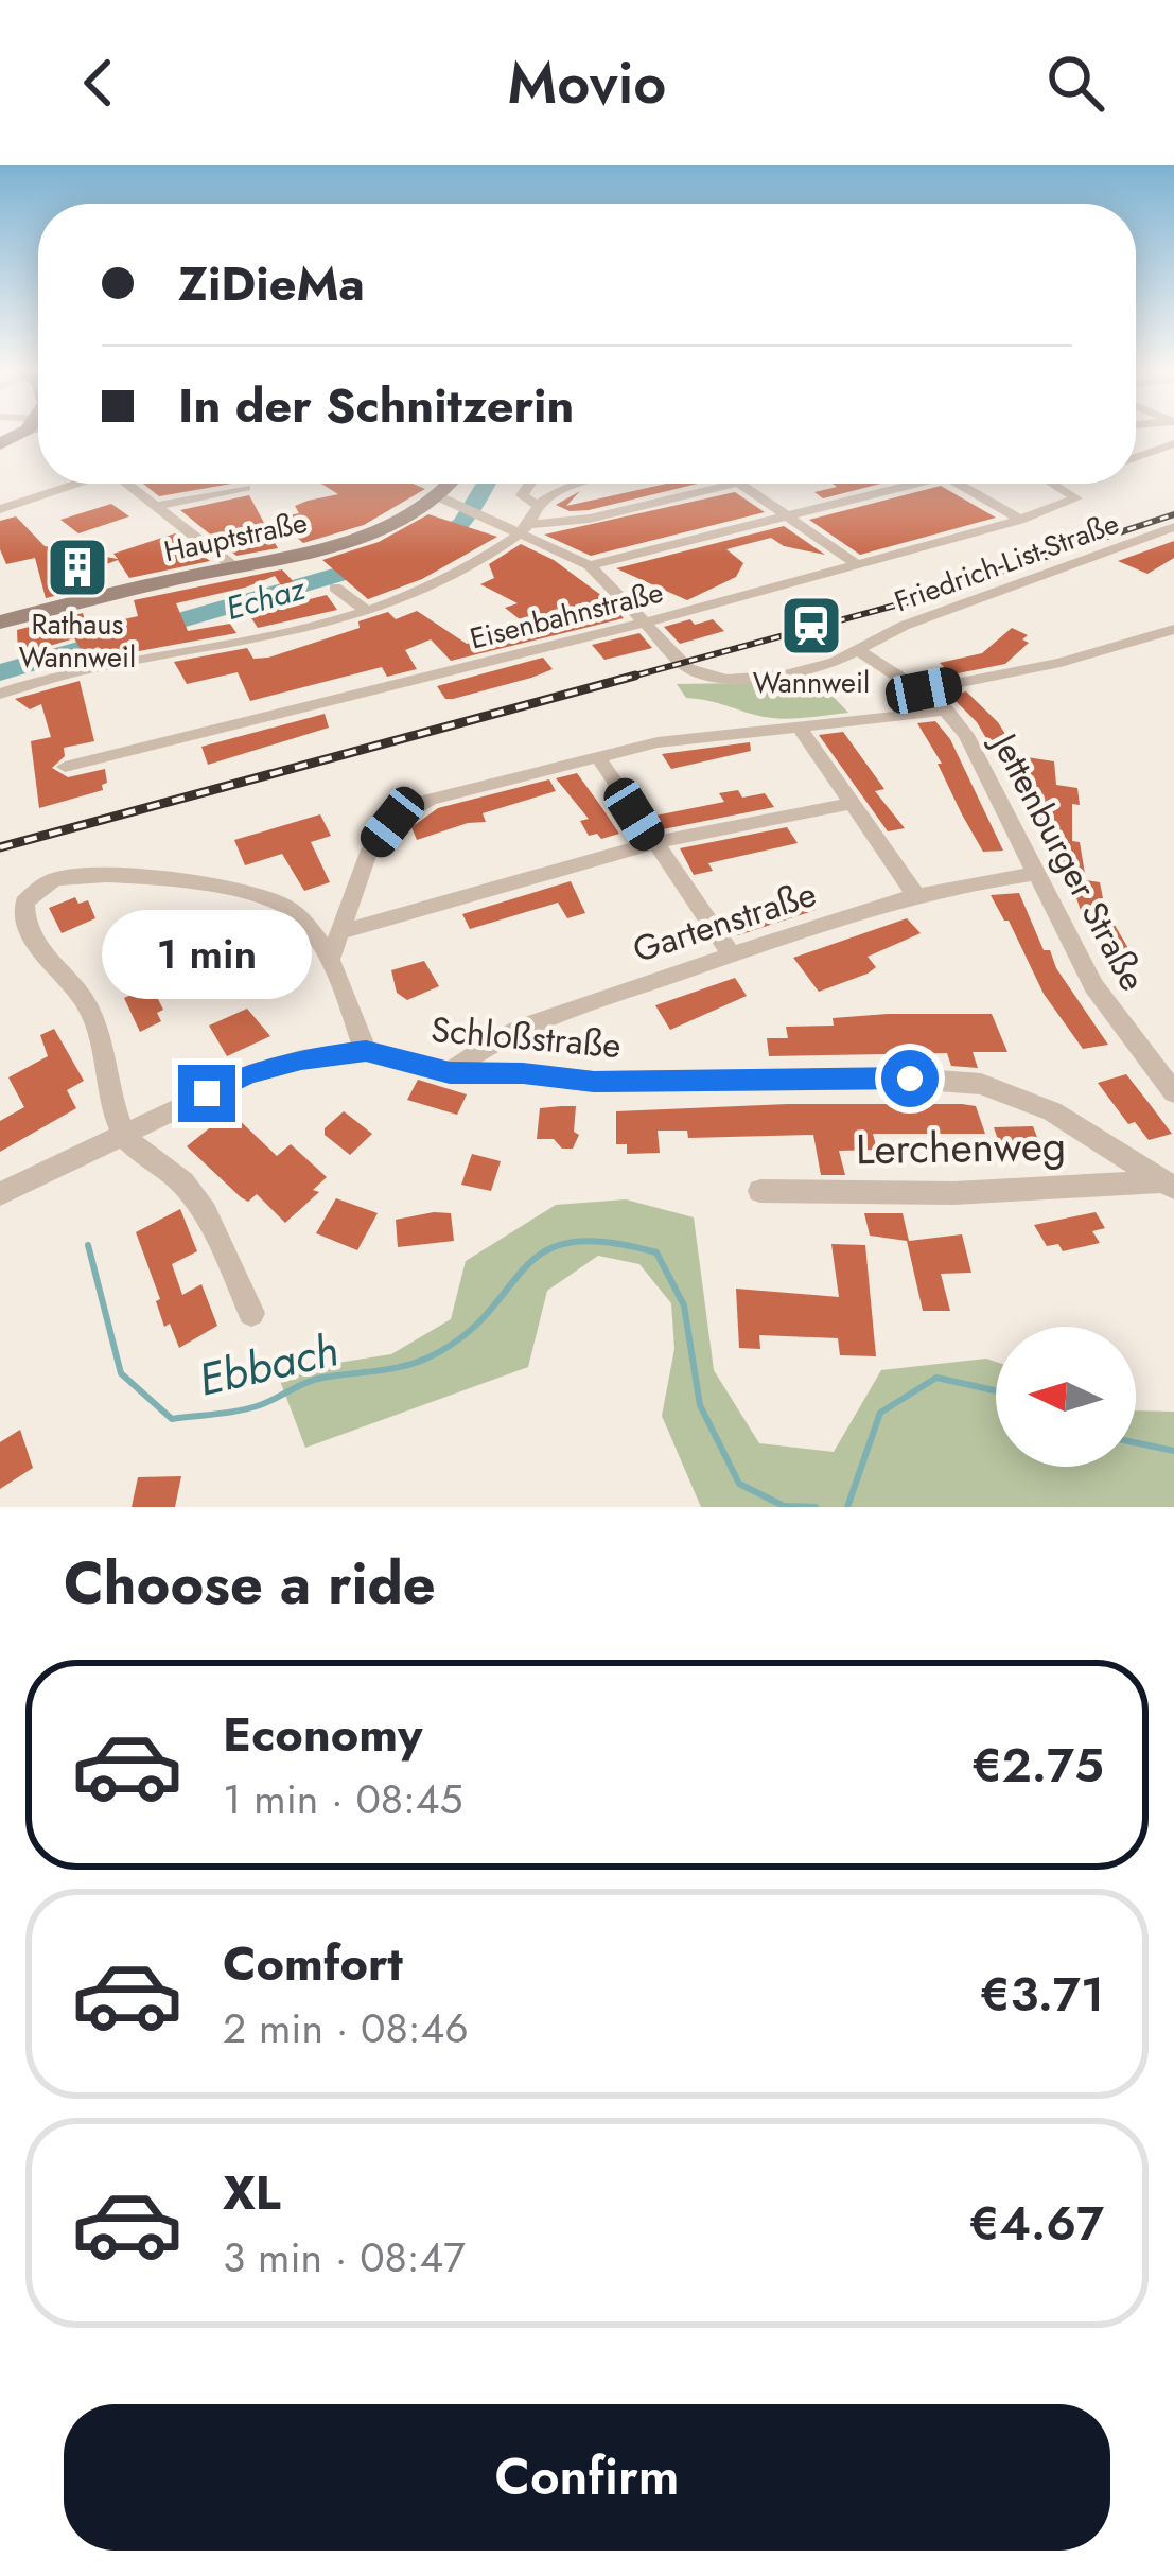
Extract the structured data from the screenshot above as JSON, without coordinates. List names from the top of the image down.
{
  "streets": {
    "main road": ["Hauptstraße"],
    "street": [
      "Friedrich-List-Straße",
      "Eisenbahnstraße",
      "Jettenburger Straße",
      "Gartenstraße",
      "Schloßstraße",
      "Lerchenweg"
    ]
  },
  "crossings": [
    ["Friedrich-List-Straße", "Jettenburger Straße"],
    ["Jettenburger Straße", "Gartenstraße"],
    ["Gartenstraße", "Schloßstraße"],
    ["Schloßstraße", "Lerchenweg"]
  ],
  "water": ["Echaz", "Ebbach"],
  "places": {
    "building": ["Rathaus Wannweil"],
    "station": ["Wannweil"]
  },
  "north": "left",
  "page": {
    "header": "Movio",
    "banner": ["ZiDieMa", "In der Schnitzerin"],
    "bubble": "1 min",
    "heading": "Choose a ride",
    "list": [
      {
        "name": "Economy",
        "note": "1 min · 08:45",
        "value": "€2.75"
      },
      {
        "name": "Comfort",
        "note": "2 min · 08:46",
        "value": "€3.71"
      },
      {
        "name": "XL",
        "note": "3 min · 08:47",
        "value": "€4.67"
      }
    ],
    "buttons": "Confirm"
  }
}
